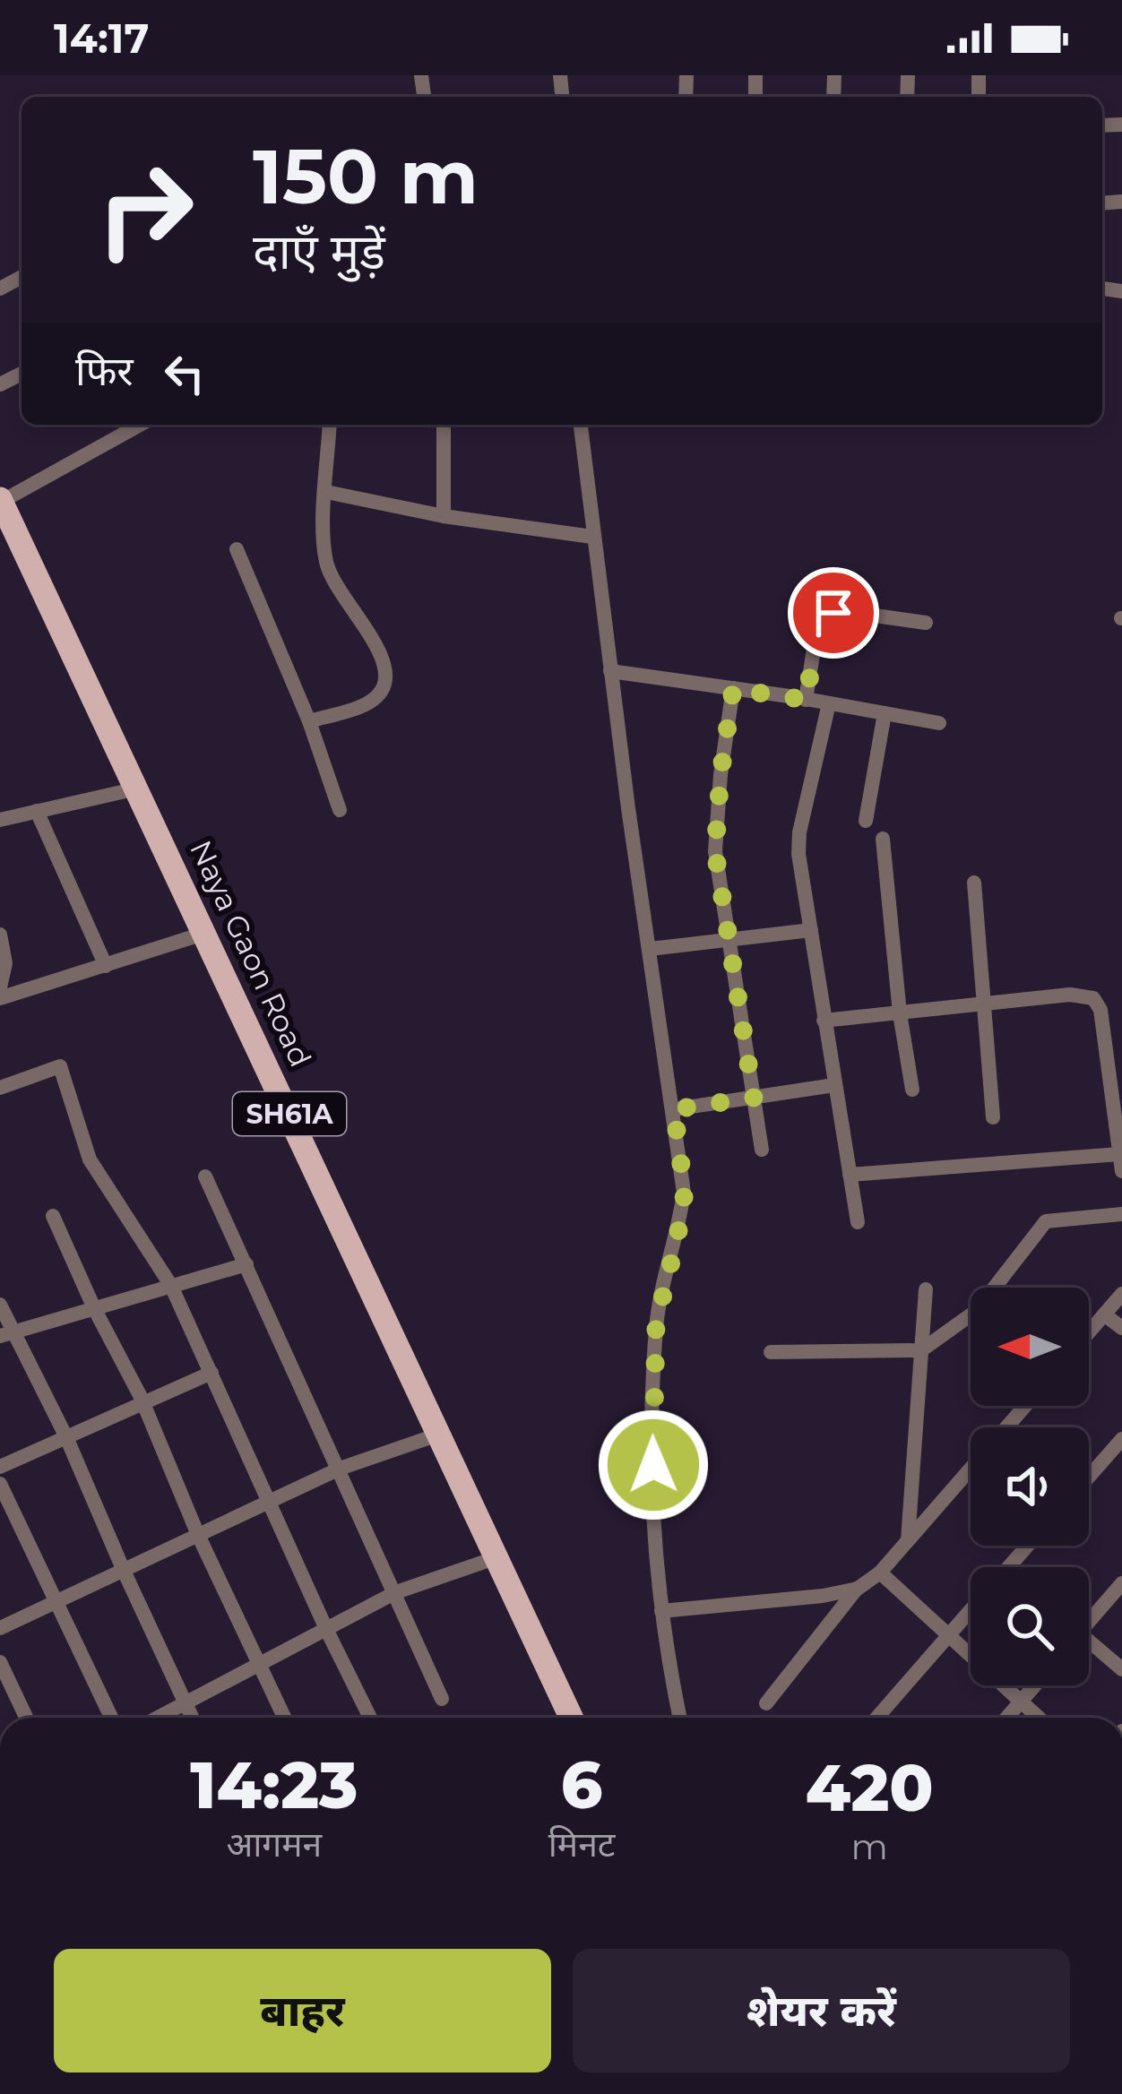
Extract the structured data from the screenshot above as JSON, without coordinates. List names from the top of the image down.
{
  "streets": {
    "main road": ["Naya Gaon Road", "SH61A"]
  },
  "north": "left",
  "page": {
    "status": "14:17",
    "turn": ["150 m", "दाएँ मुड़ें"],
    "then": "फिर",
    "eta": [
      "14:23",
      "आगमन",
      "6",
      "मिनट",
      "420",
      "m"
    ],
    "buttons": ["बाहर", "शेयर करें"]
  }
}
